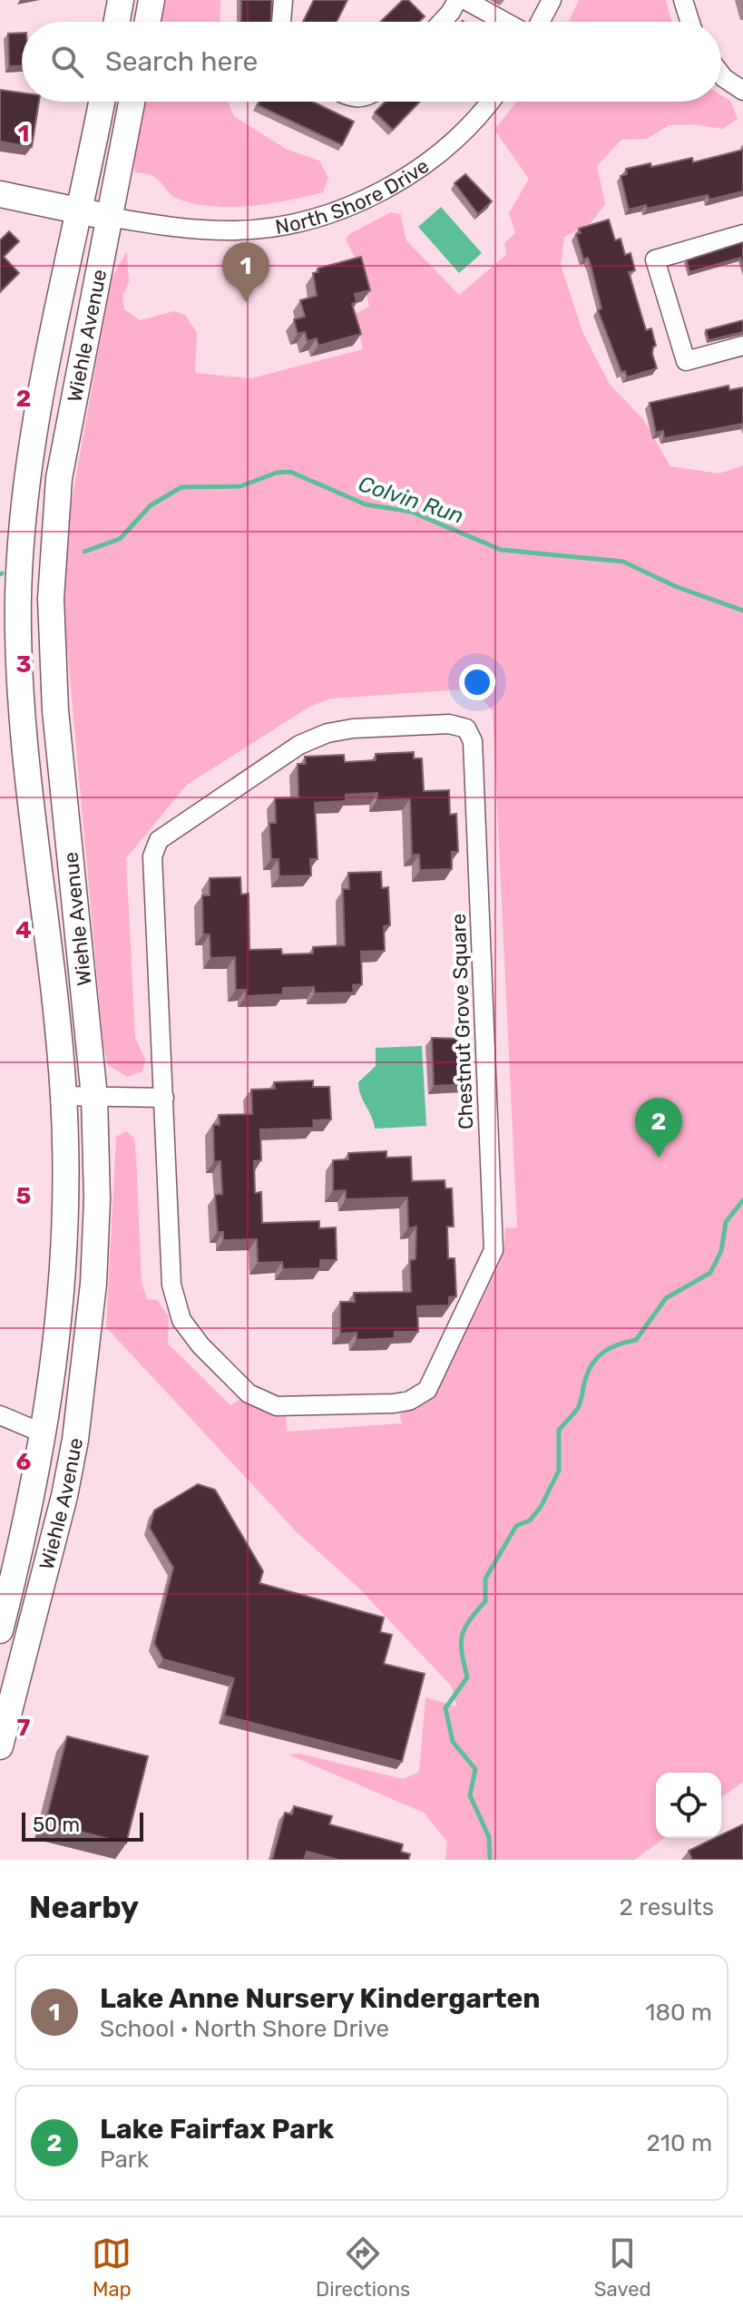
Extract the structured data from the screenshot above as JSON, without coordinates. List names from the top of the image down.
{
  "streets": {
    "main road": ["North Shore Drive", "Wiehle Avenue"],
    "street": ["Chestnut Grove Square"]
  },
  "crossings": [
    ["North Shore Drive", "Wiehle Avenue"]
  ],
  "water": ["Colvin Run"],
  "scale_bar": "50 m",
  "page": {
    "search": "Search here",
    "pins": ["1", "2"],
    "scale": "50 m",
    "heading": ["Nearby", "2 results"],
    "list": [
      {
        "mark": "1",
        "name": "Lake Anne Nursery Kindergarten",
        "note": "School · North Shore Drive",
        "value": "180 m"
      },
      {
        "mark": "2",
        "name": "Lake Fairfax Park",
        "note": "Park",
        "value": "210 m"
      }
    ],
    "nav": ["Map", "Directions", "Saved"]
  },
  "grid": {
    "rows": [
      "1",
      "2",
      "3",
      "4",
      "5",
      "6",
      "7"
    ]
  }
}
